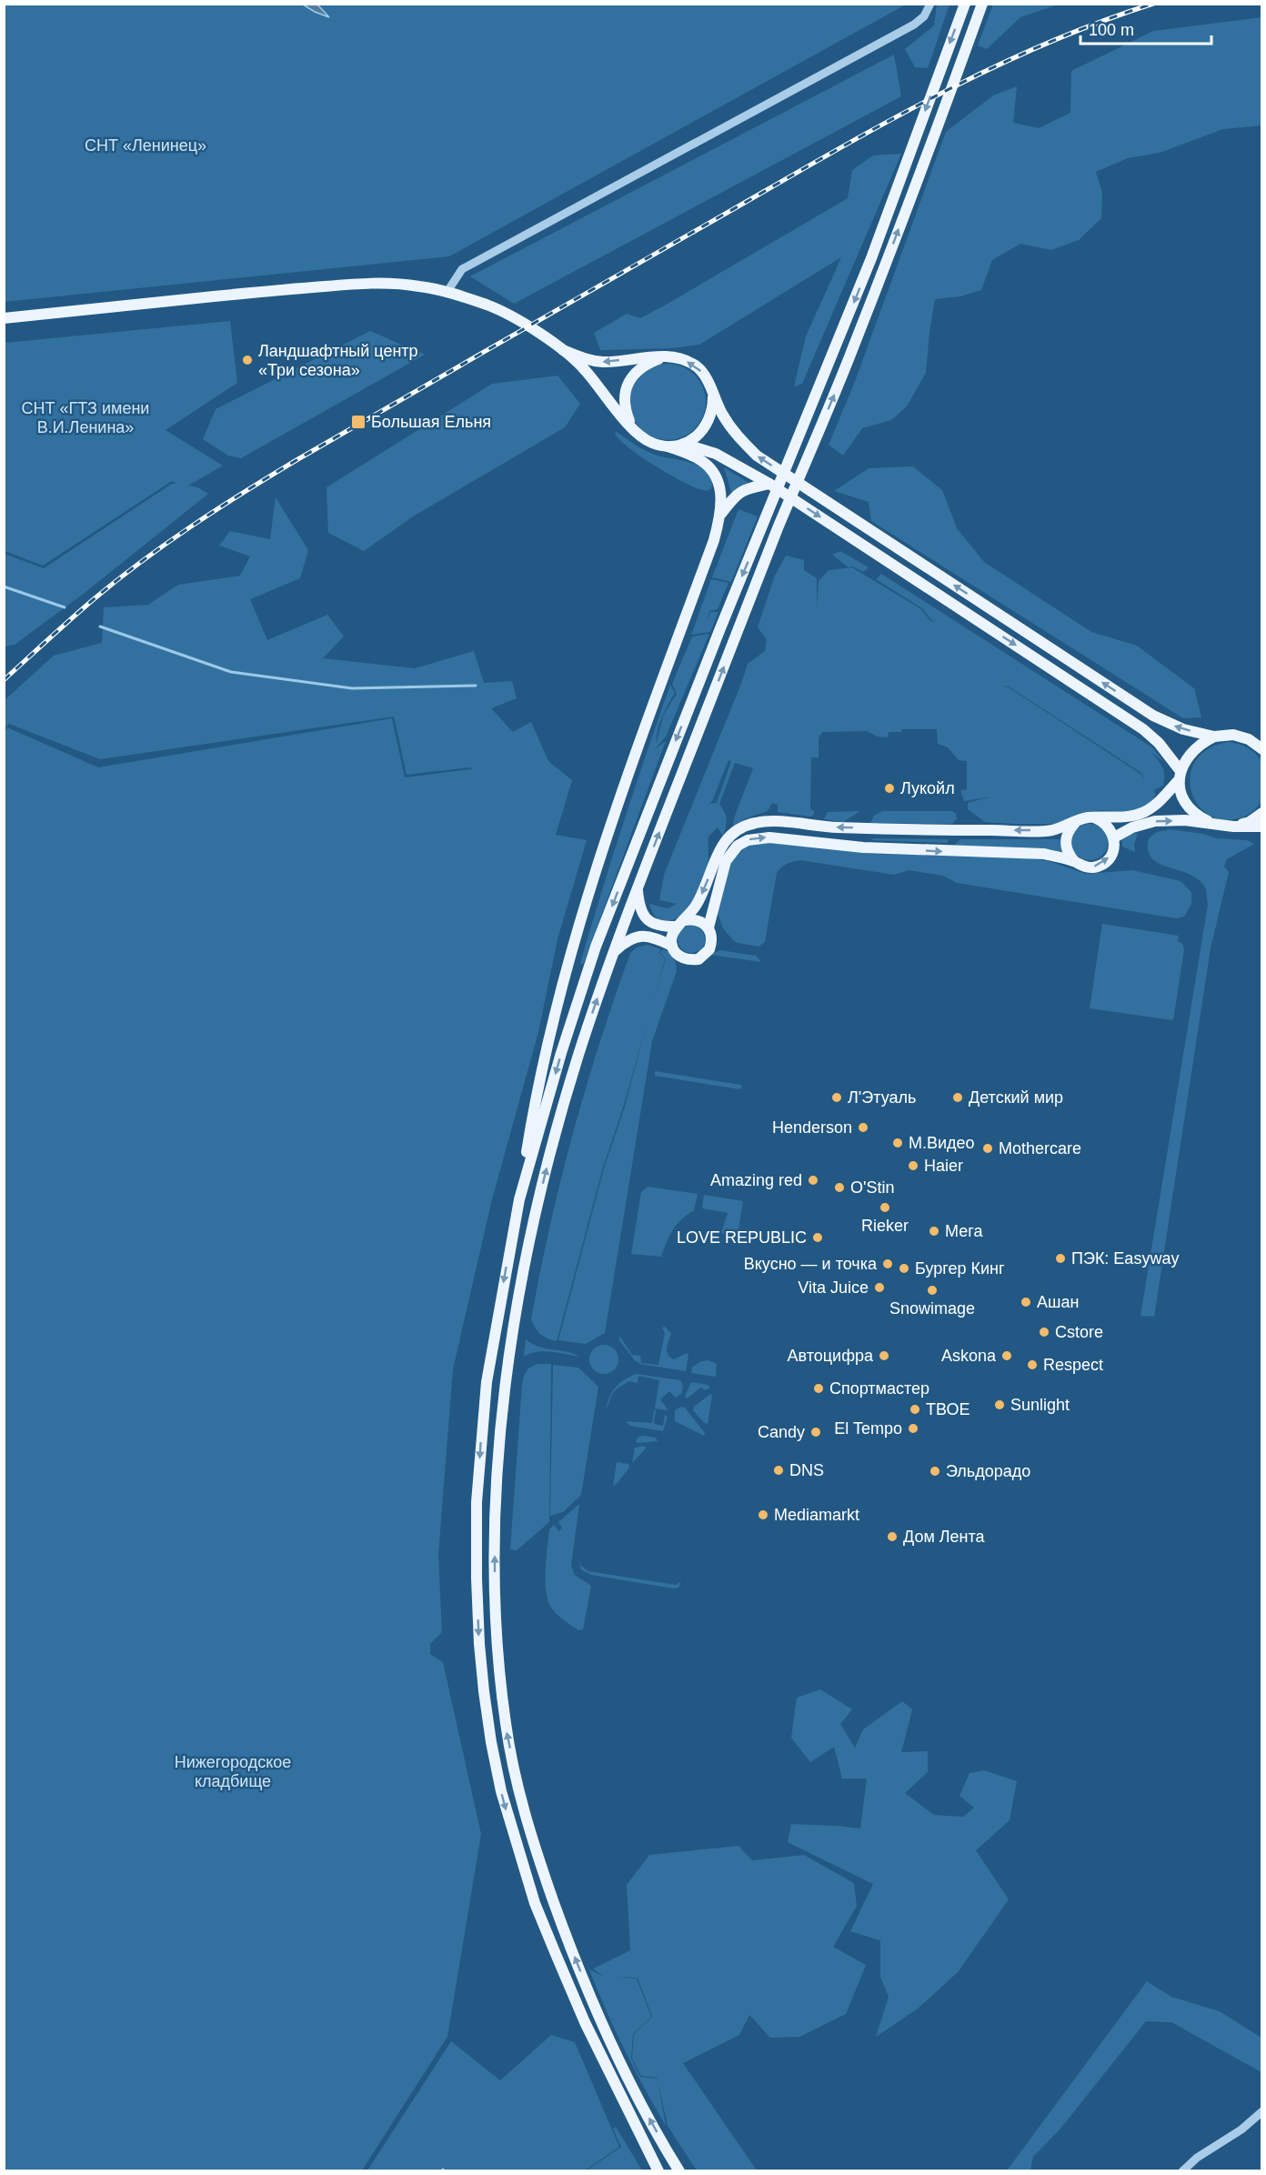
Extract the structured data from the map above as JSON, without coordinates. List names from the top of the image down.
{
  "parks": ["СНТ «Ленинец»", "СНТ «ГТЗ имени В.И.Ленина»", "Нижегородское кладбище"],
  "places": {
    "other": [
      "Ландшафтный центр «Три сезона»",
      "Лукойл",
      "Л'Этуаль",
      "Детский мир",
      "Henderson",
      "М.Видео",
      "Mothercare",
      "Haier",
      "Amazing red",
      "O'Stin",
      "Rieker",
      "Мега",
      "LOVE REPUBLIC",
      "ПЭК: Easyway",
      "Вкусно — и точка",
      "Бургер Кинг",
      "Vita Juice",
      "Snowimage",
      "Ашан",
      "Cstore",
      "Автоцифра",
      "Askona",
      "Respect",
      "Спортмастер",
      "Sunlight",
      "ТВОЕ",
      "El Tempo",
      "Candy",
      "DNS",
      "Эльдорадо",
      "Mediamarkt",
      "Дом Лента"
    ],
    "transit": ["Большая Ельня"]
  },
  "scale_bar": "100 m"
}
